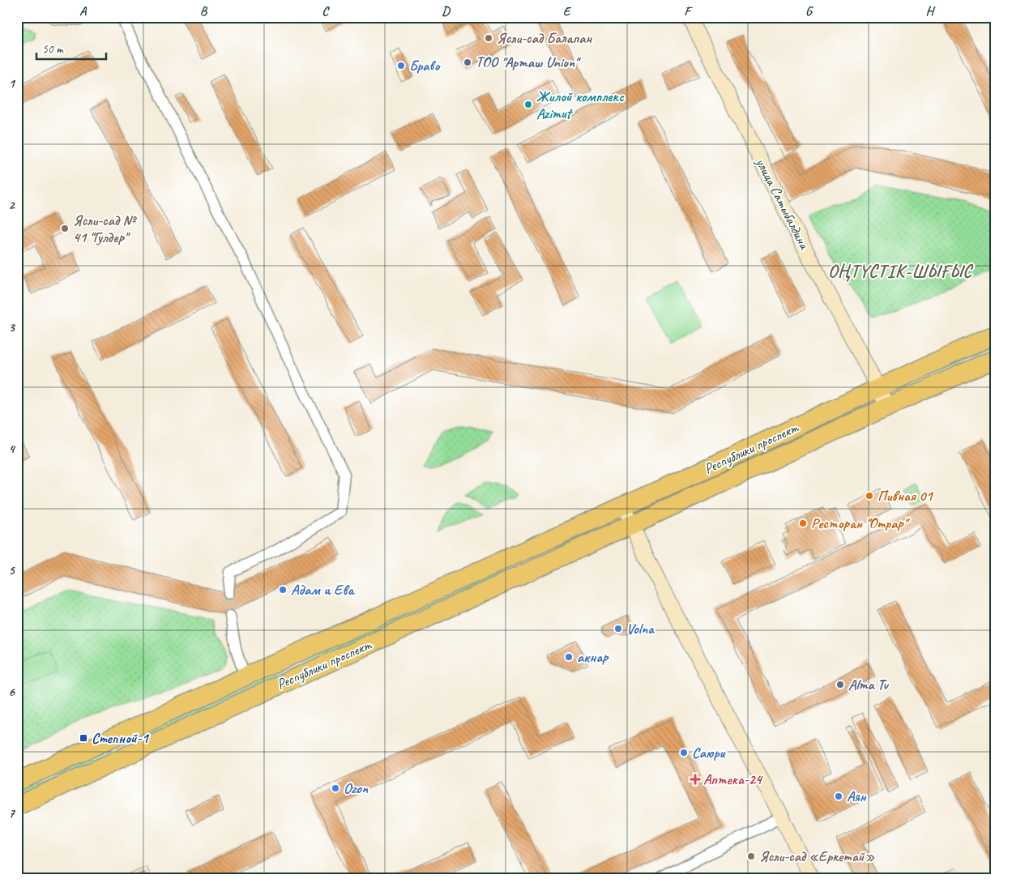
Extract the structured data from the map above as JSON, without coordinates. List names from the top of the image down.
{
  "streets": {
    "highway": ["Республики проспект"],
    "street": ["улица Сатыбалдина"]
  },
  "crossings": [
    ["улица Сатыбалдина", "Республики проспект"]
  ],
  "districts": ["ОҢТҮСТІК-ШЫҒЫС"],
  "places": {
    "other": [
      "Ясли-сад Балапан",
      "ТОО \"Арташ Union\"",
      "Браво",
      "Жилой комплекс Azimut",
      "Ясли-сад № 41 \"Гулдер\"",
      "Пивная 01",
      "Ресторан \"Отрар\"",
      "Адам и Ева",
      "Volna",
      "акнар",
      "Alma Tv",
      "Саюри",
      "Ozon",
      "Аян",
      "Ясли-сад «Еркетай»"
    ],
    "transit": ["Степной-1"],
    "health": ["Аптека-24"]
  },
  "scale_bar": "50 m",
  "grid": {
    "columns": [
      "A",
      "B",
      "C",
      "D",
      "E",
      "F",
      "G",
      "H"
    ],
    "rows": [
      "1",
      "2",
      "3",
      "4",
      "5",
      "6",
      "7"
    ]
  }
}
